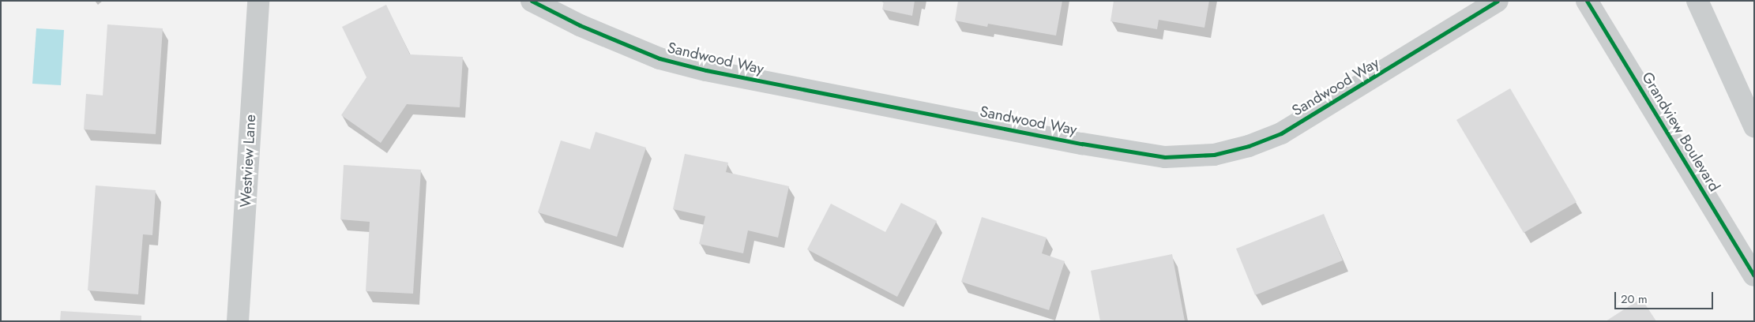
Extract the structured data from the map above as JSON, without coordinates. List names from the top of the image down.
{
  "streets": {
    "street": ["Sandwood Way", "Grandview Boulevard", "Westview Lane"]
  },
  "scale_bar": "20 m"
}
